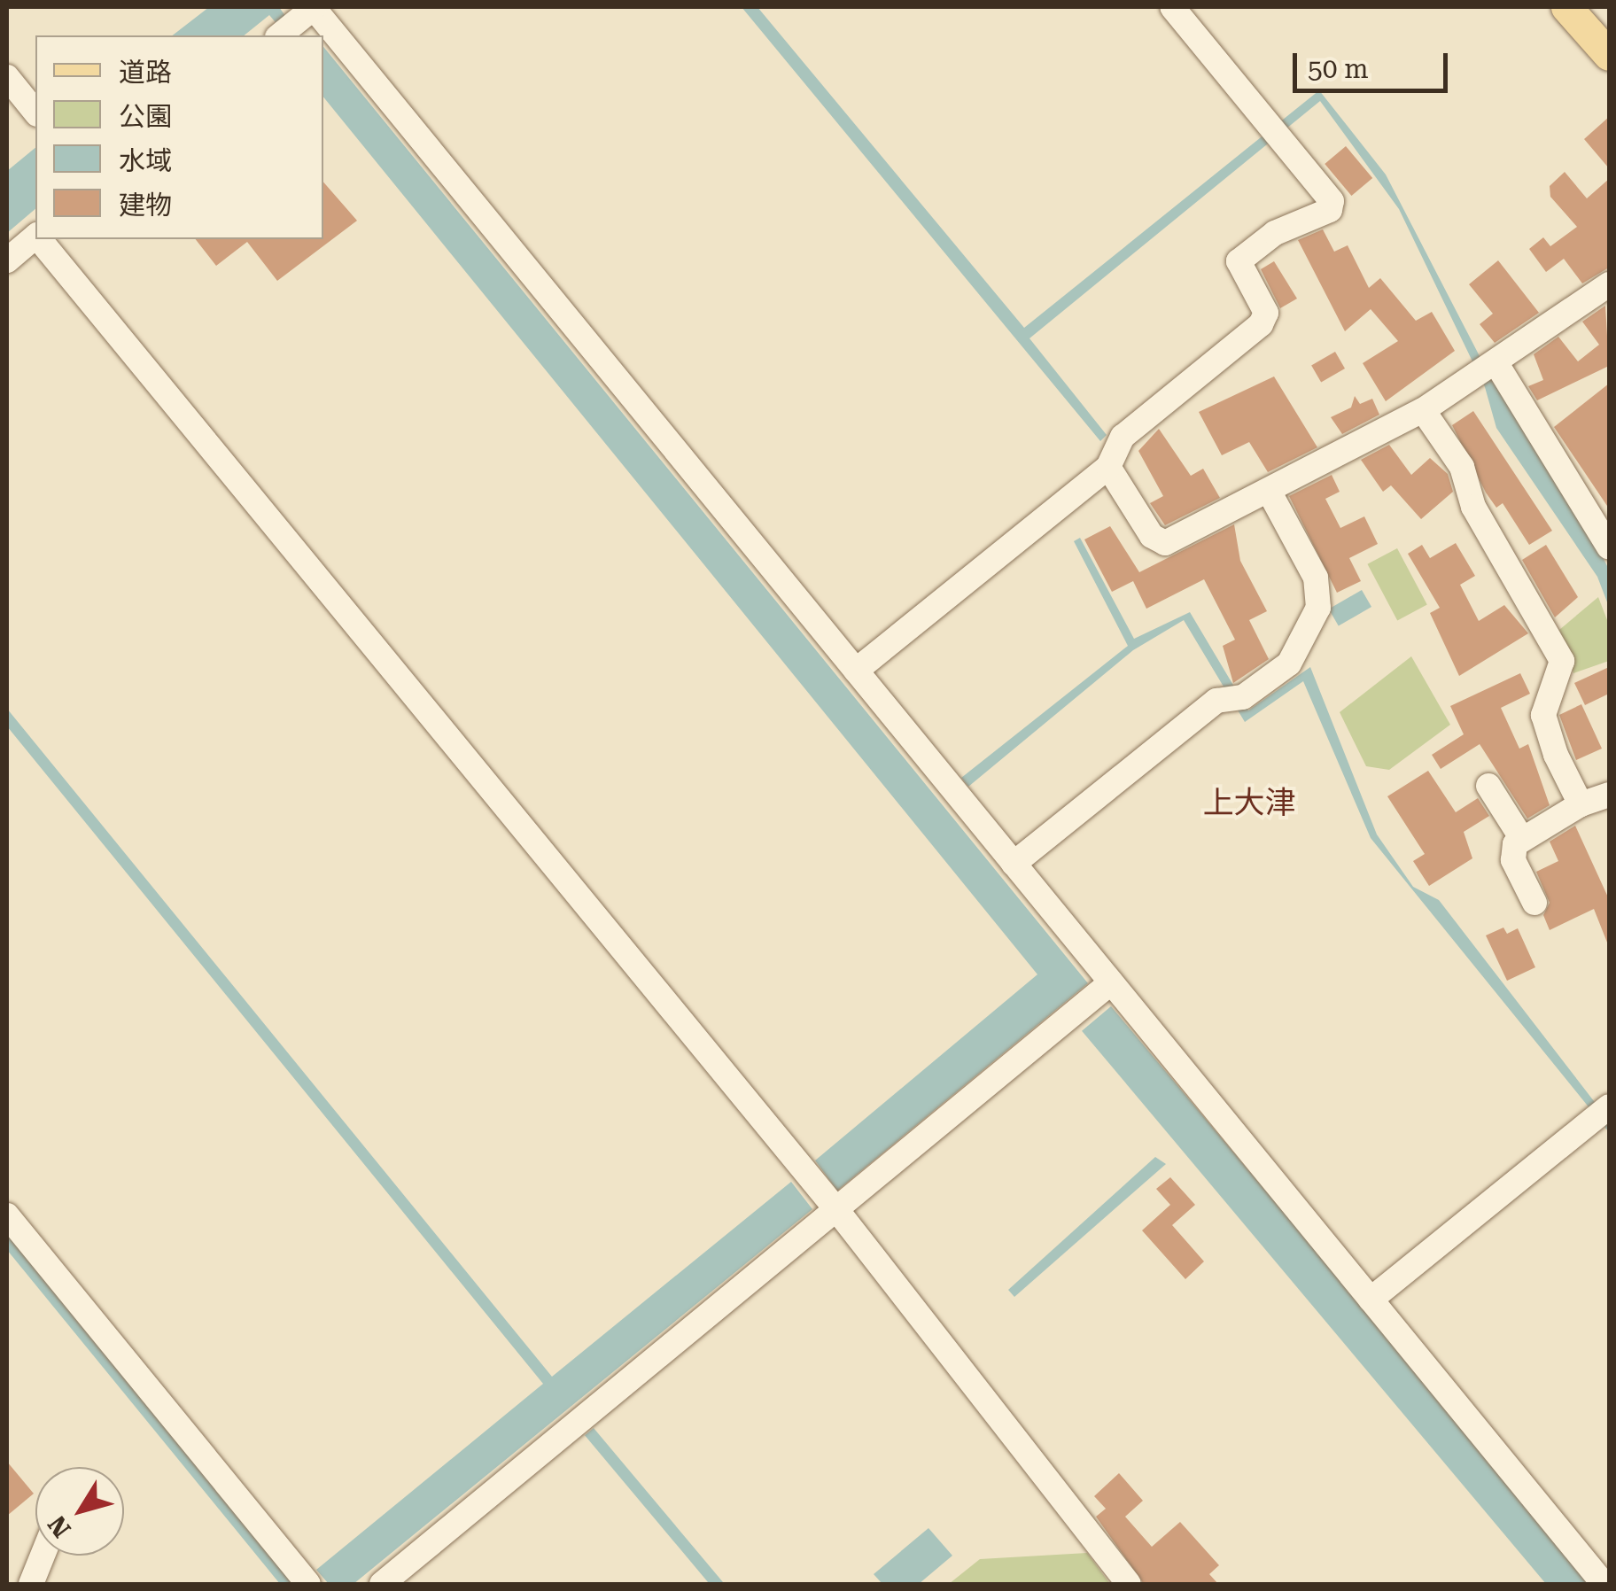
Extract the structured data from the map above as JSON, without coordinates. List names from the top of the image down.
{
  "districts": ["上大津"],
  "legend": [
    "道路",
    "公園",
    "水域",
    "建物"
  ],
  "scale_bar": "50 m",
  "north": "bottom left"
}
